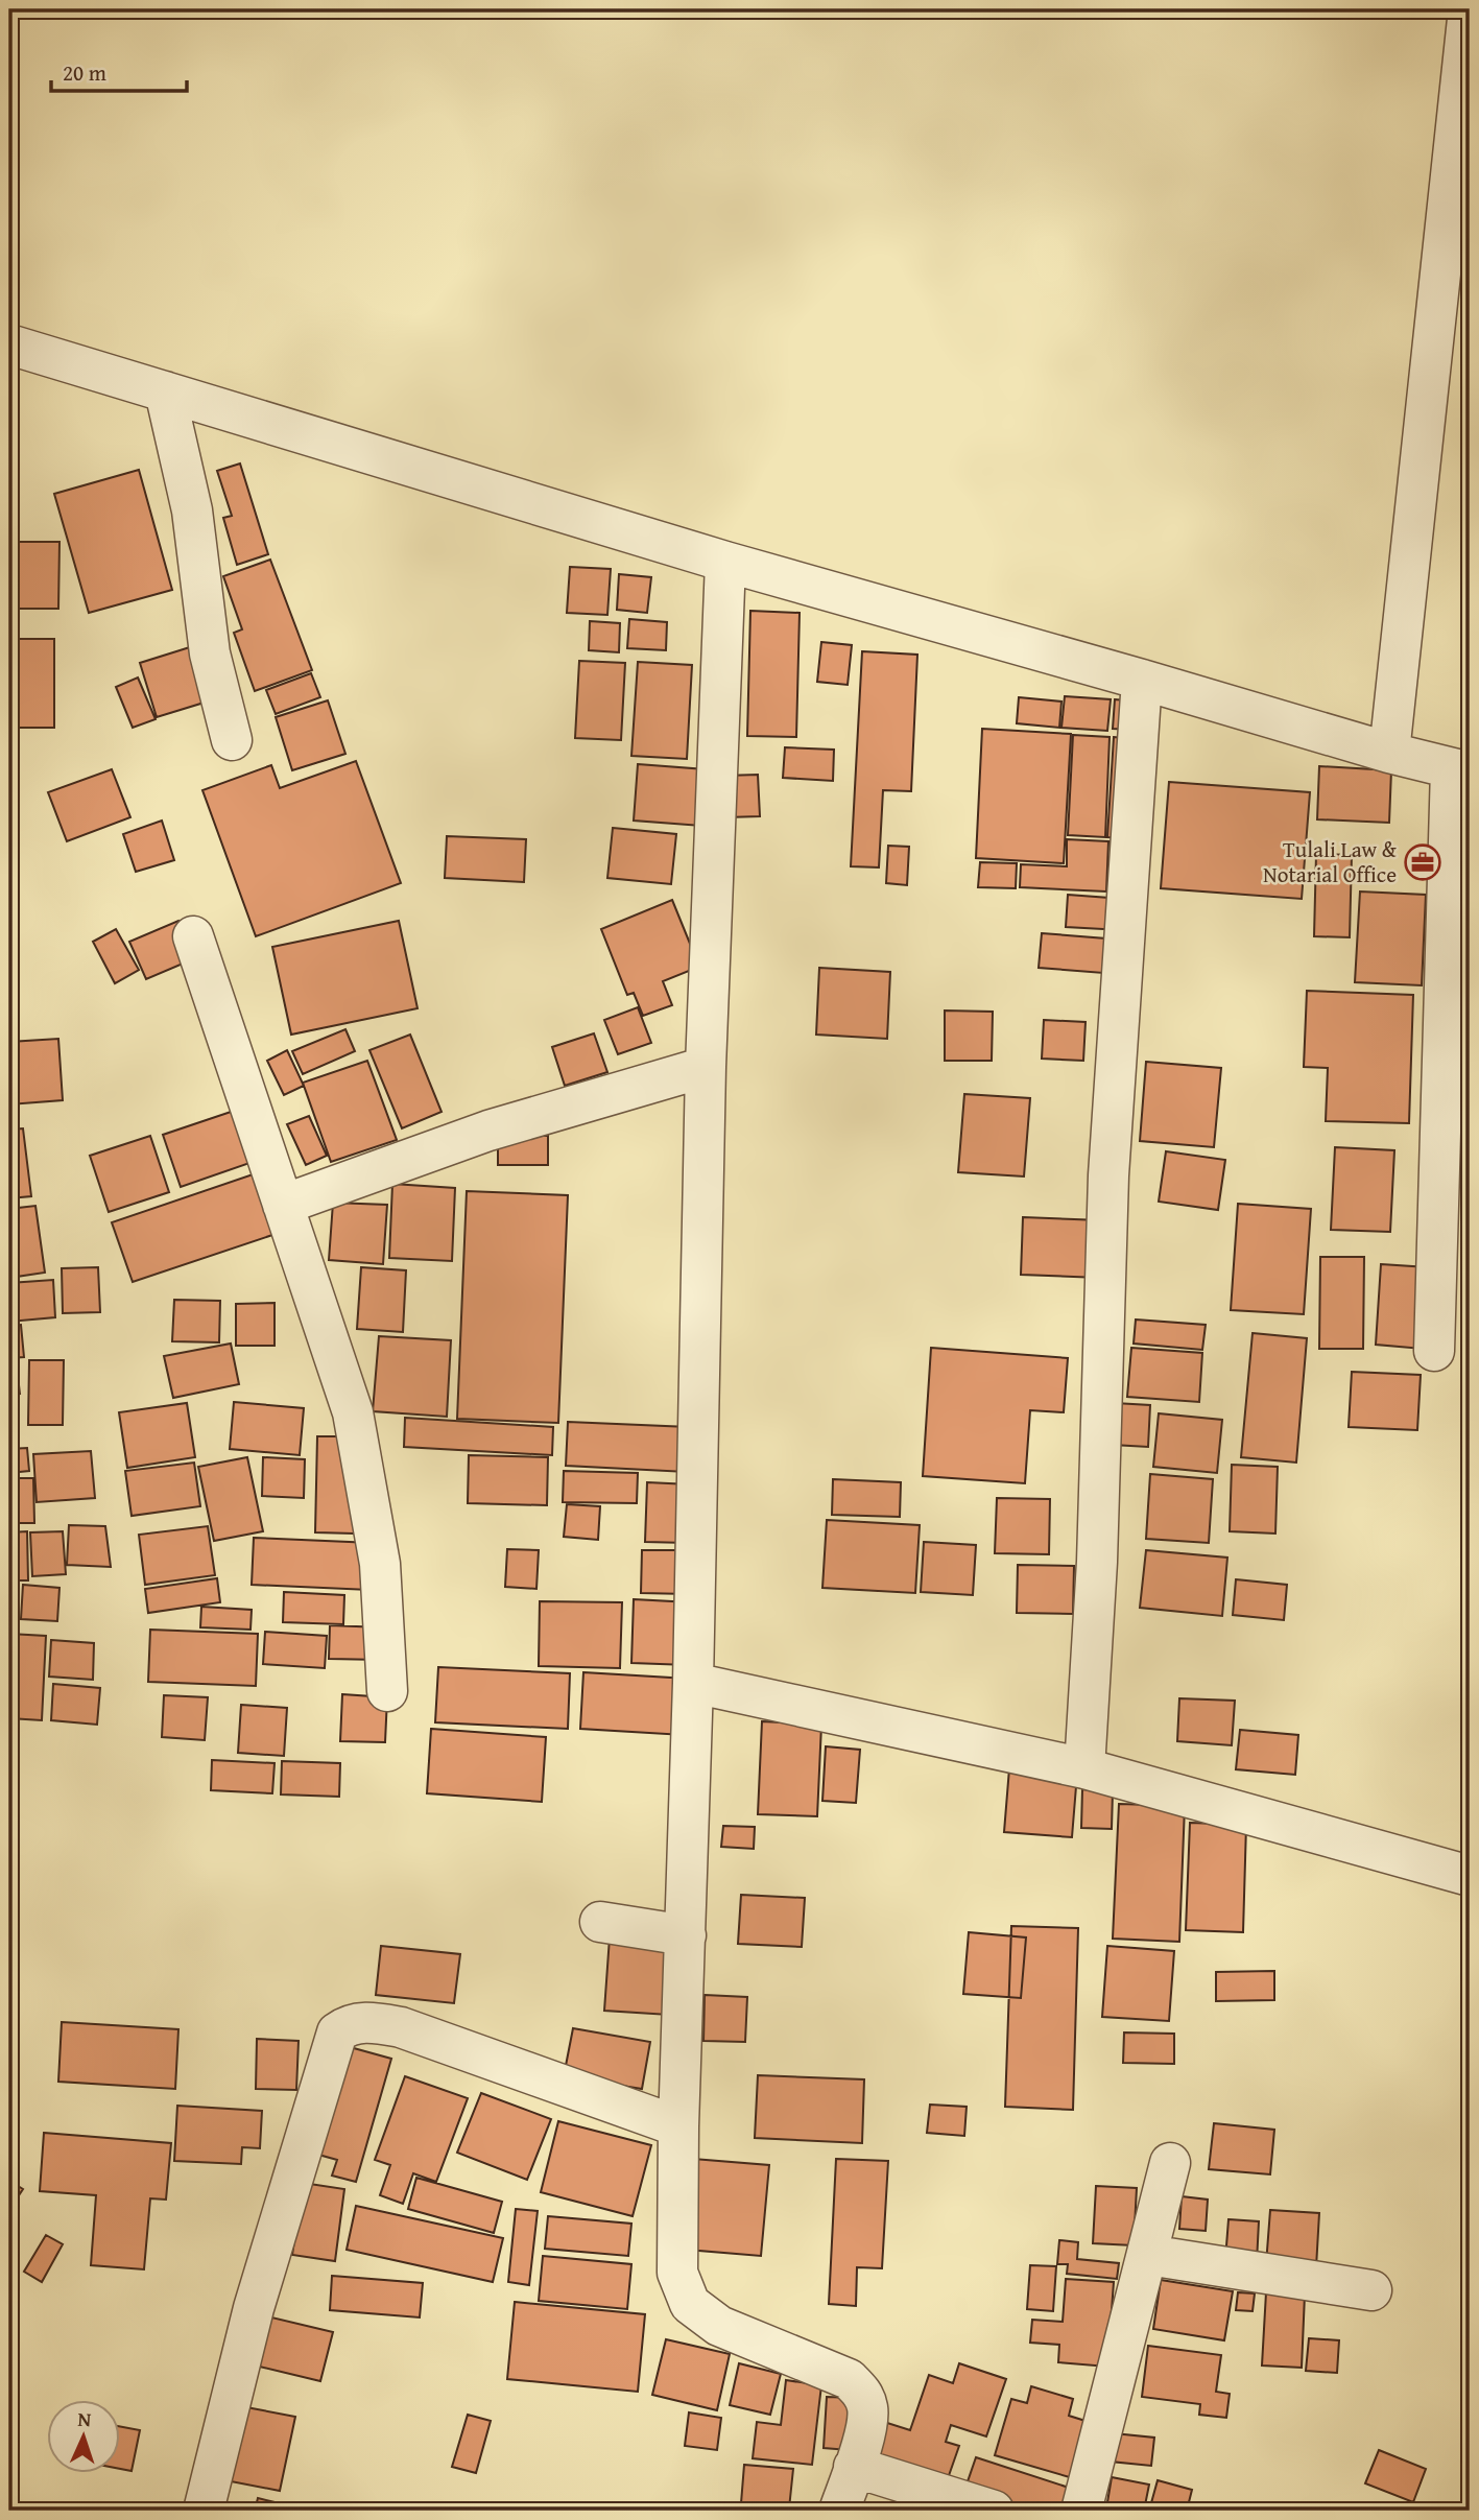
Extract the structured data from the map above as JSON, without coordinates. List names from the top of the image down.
{
  "places": {
    "office": ["Tulali Law & Notarial Office"]
  },
  "scale_bar": "20 m",
  "north": "top"
}
